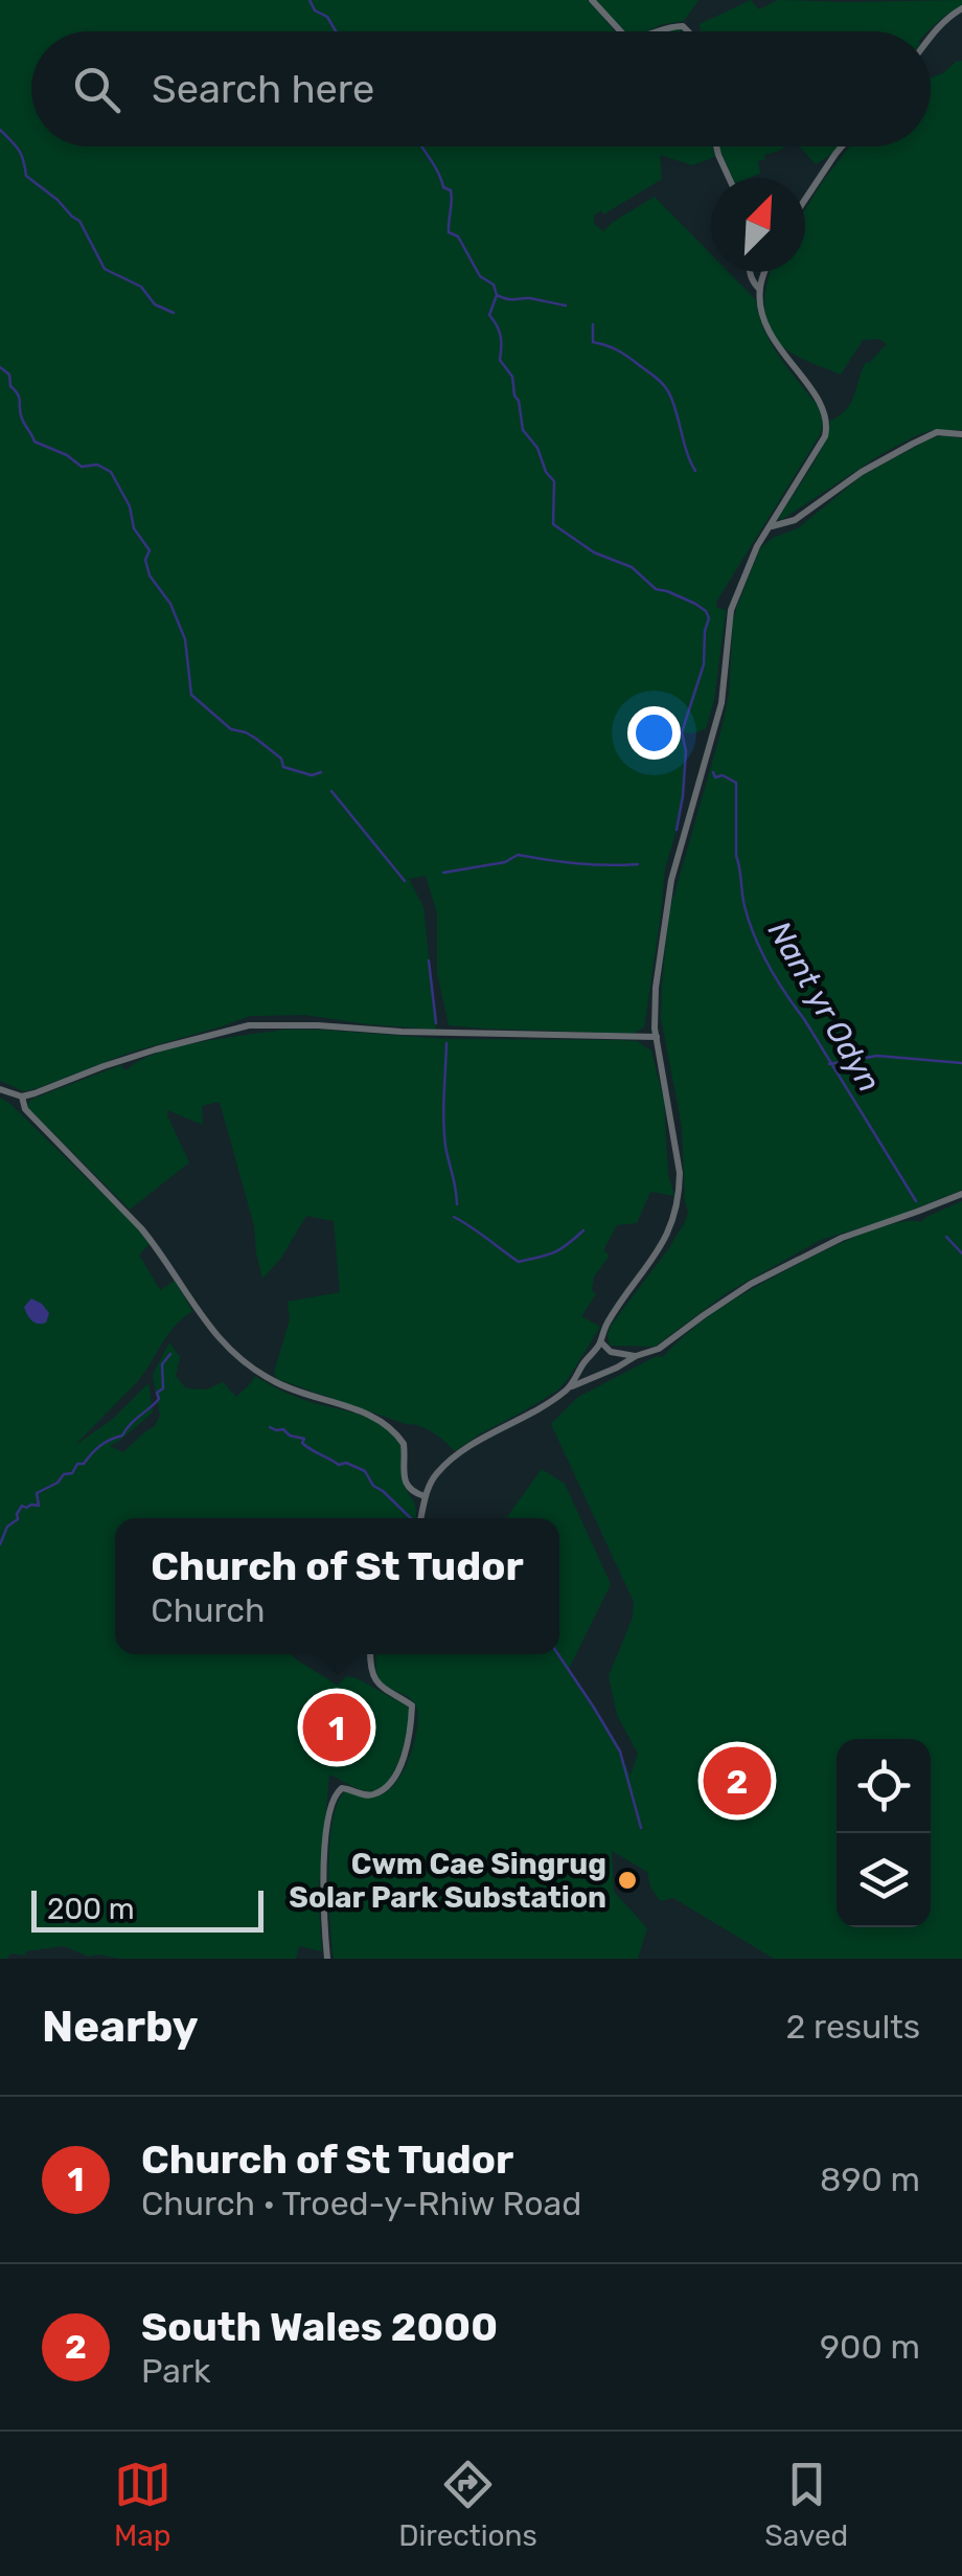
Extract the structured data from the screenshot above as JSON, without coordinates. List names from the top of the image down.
{
  "water": ["Nant yr Odyn"],
  "places": ["Cwm Cae Singrug Solar Park Substation"],
  "scale_bar": "200 m",
  "north": "top right",
  "page": {
    "search": "Search here",
    "popup": ["Church of St Tudor", "Church"],
    "pins": ["1", "2"],
    "scale": "200 m",
    "heading": ["Nearby", "2 results"],
    "list": [
      {
        "mark": "1",
        "name": "Church of St Tudor",
        "note": "Church · Troed-y-Rhiw Road",
        "value": "890 m"
      },
      {
        "mark": "2",
        "name": "South Wales 2000",
        "note": "Park",
        "value": "900 m"
      }
    ],
    "nav": ["Map", "Directions", "Saved"]
  }
}
